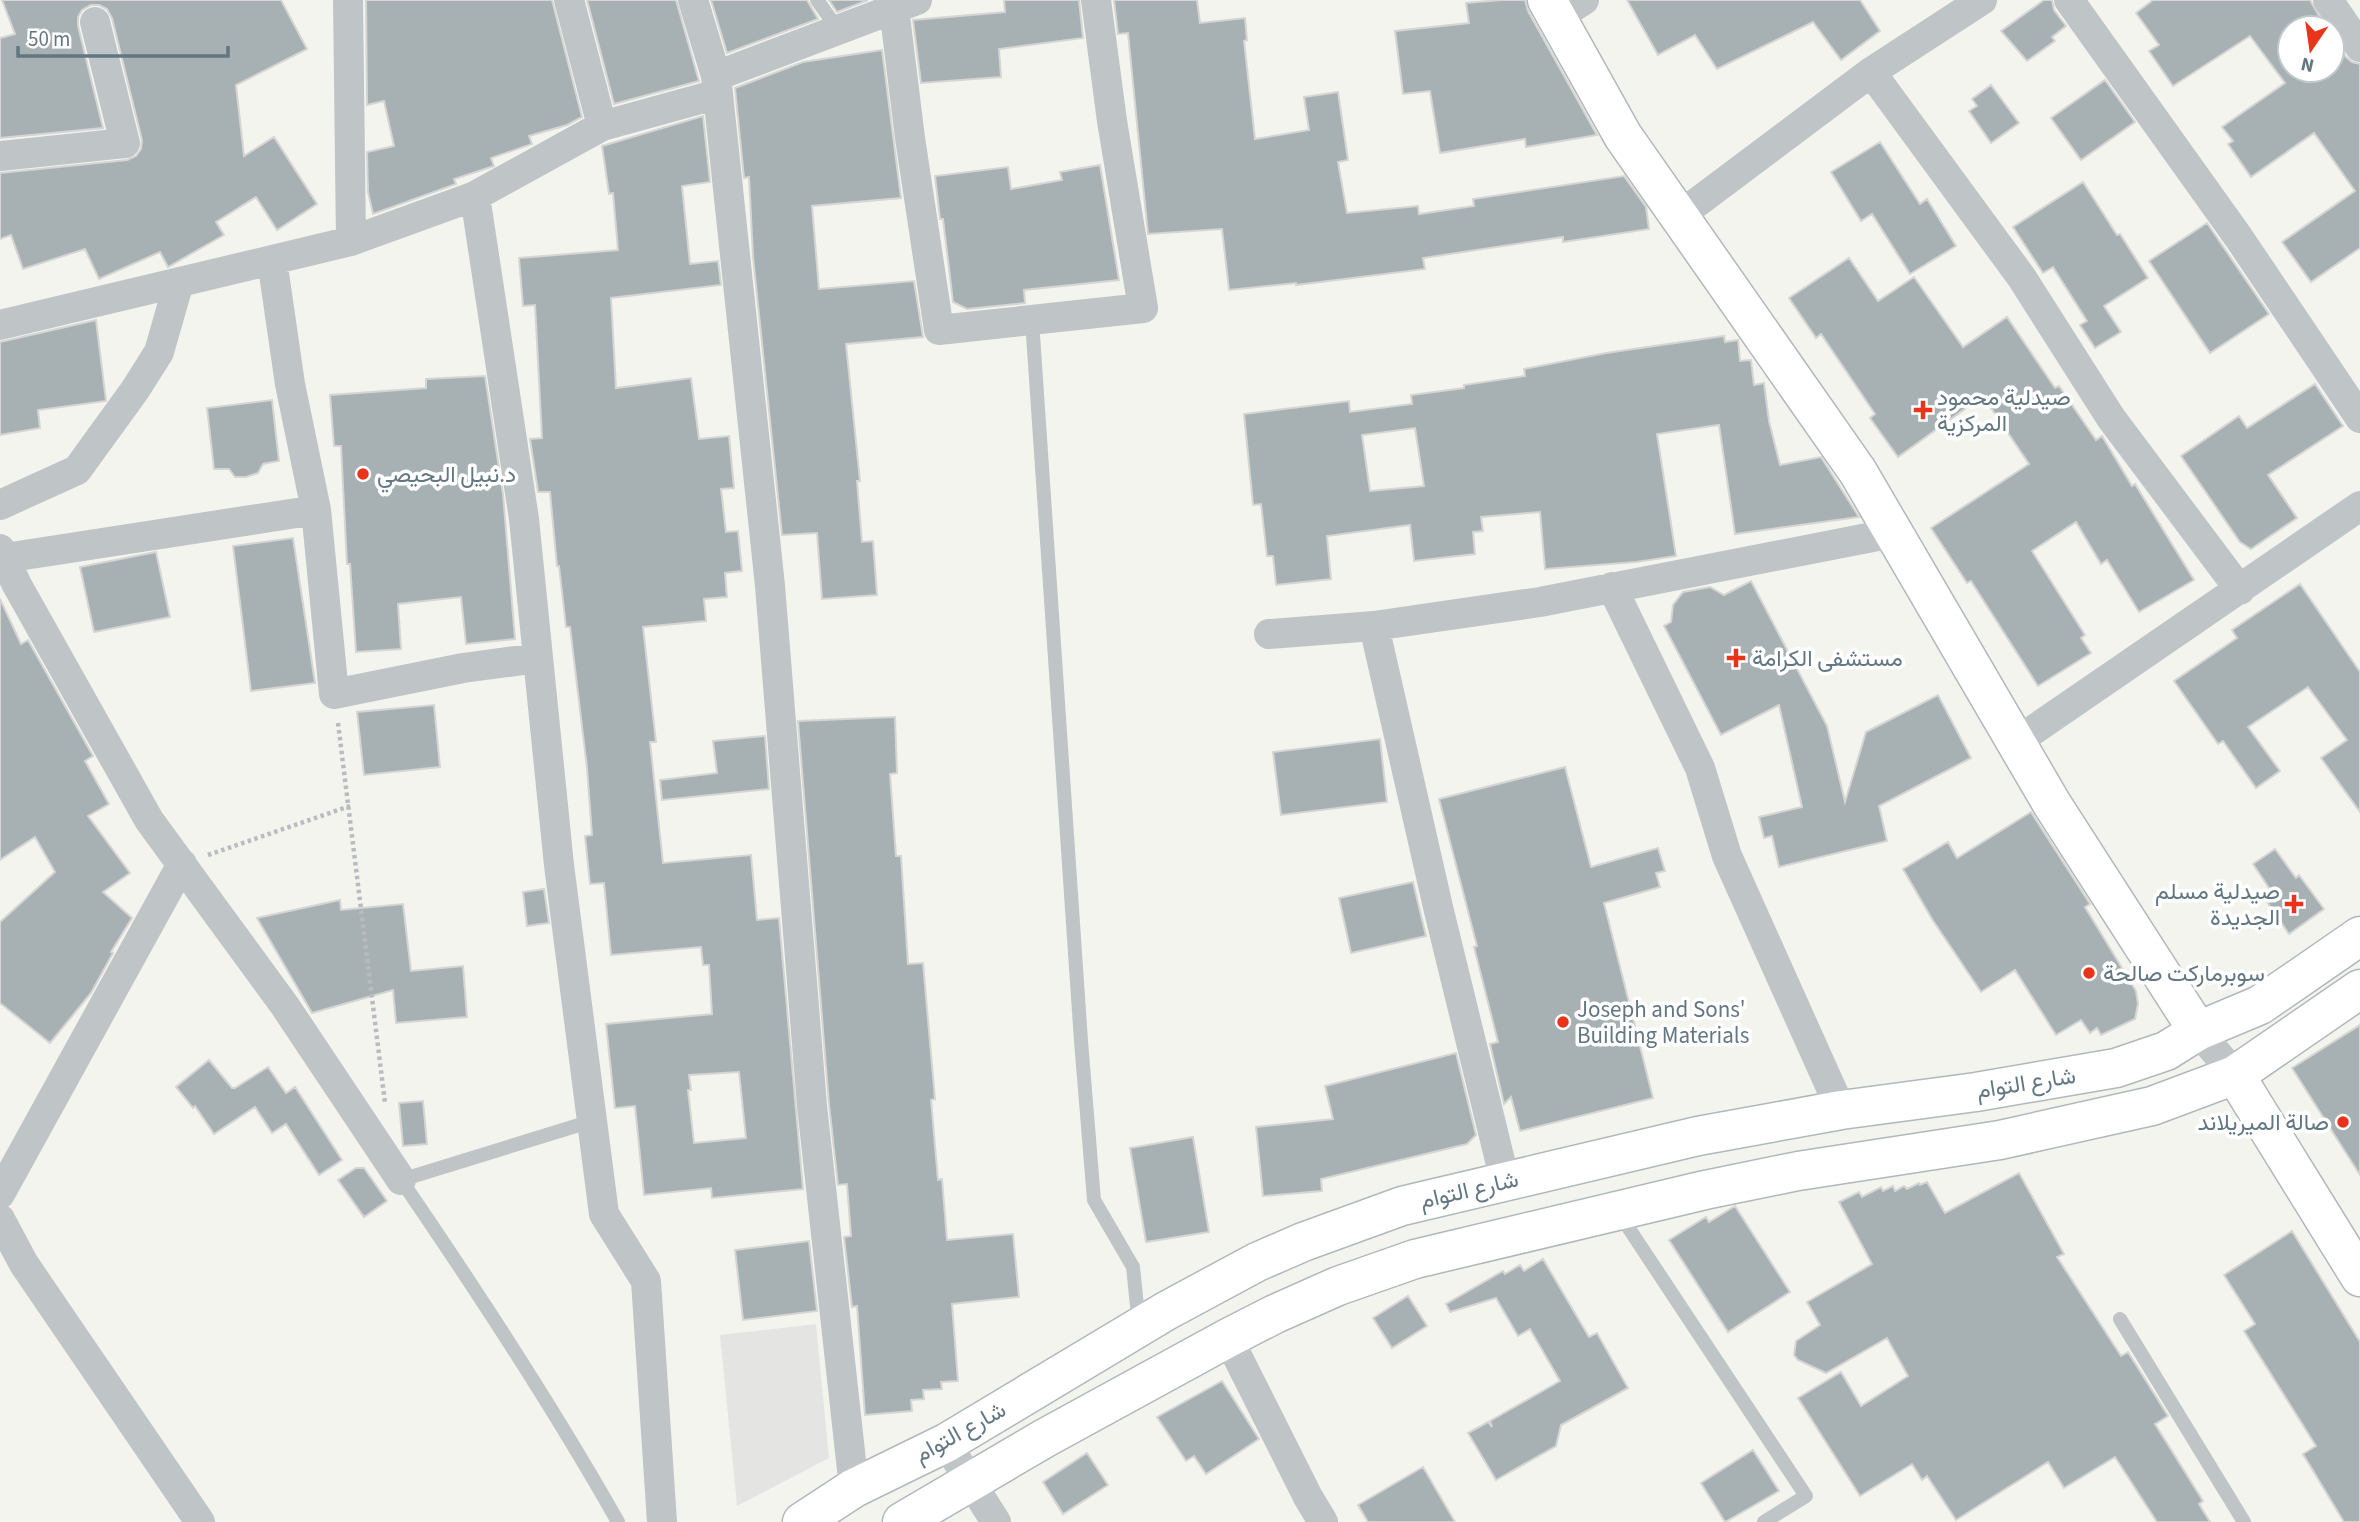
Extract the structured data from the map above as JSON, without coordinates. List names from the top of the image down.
{
  "streets": {
    "main road": ["شارع التوام"]
  },
  "places": {
    "health": ["صيدلية محمود المركزية", "مستشفى الكرامة", "صيدلية مسلم الجديدة"],
    "other": [
      "د.نبيل البحيصي",
      "سوبرماركت صالحة",
      "Joseph and Sons' Building Materials",
      "صالة الميريلاند"
    ]
  },
  "scale_bar": "50 m",
  "north": "bottom"
}
